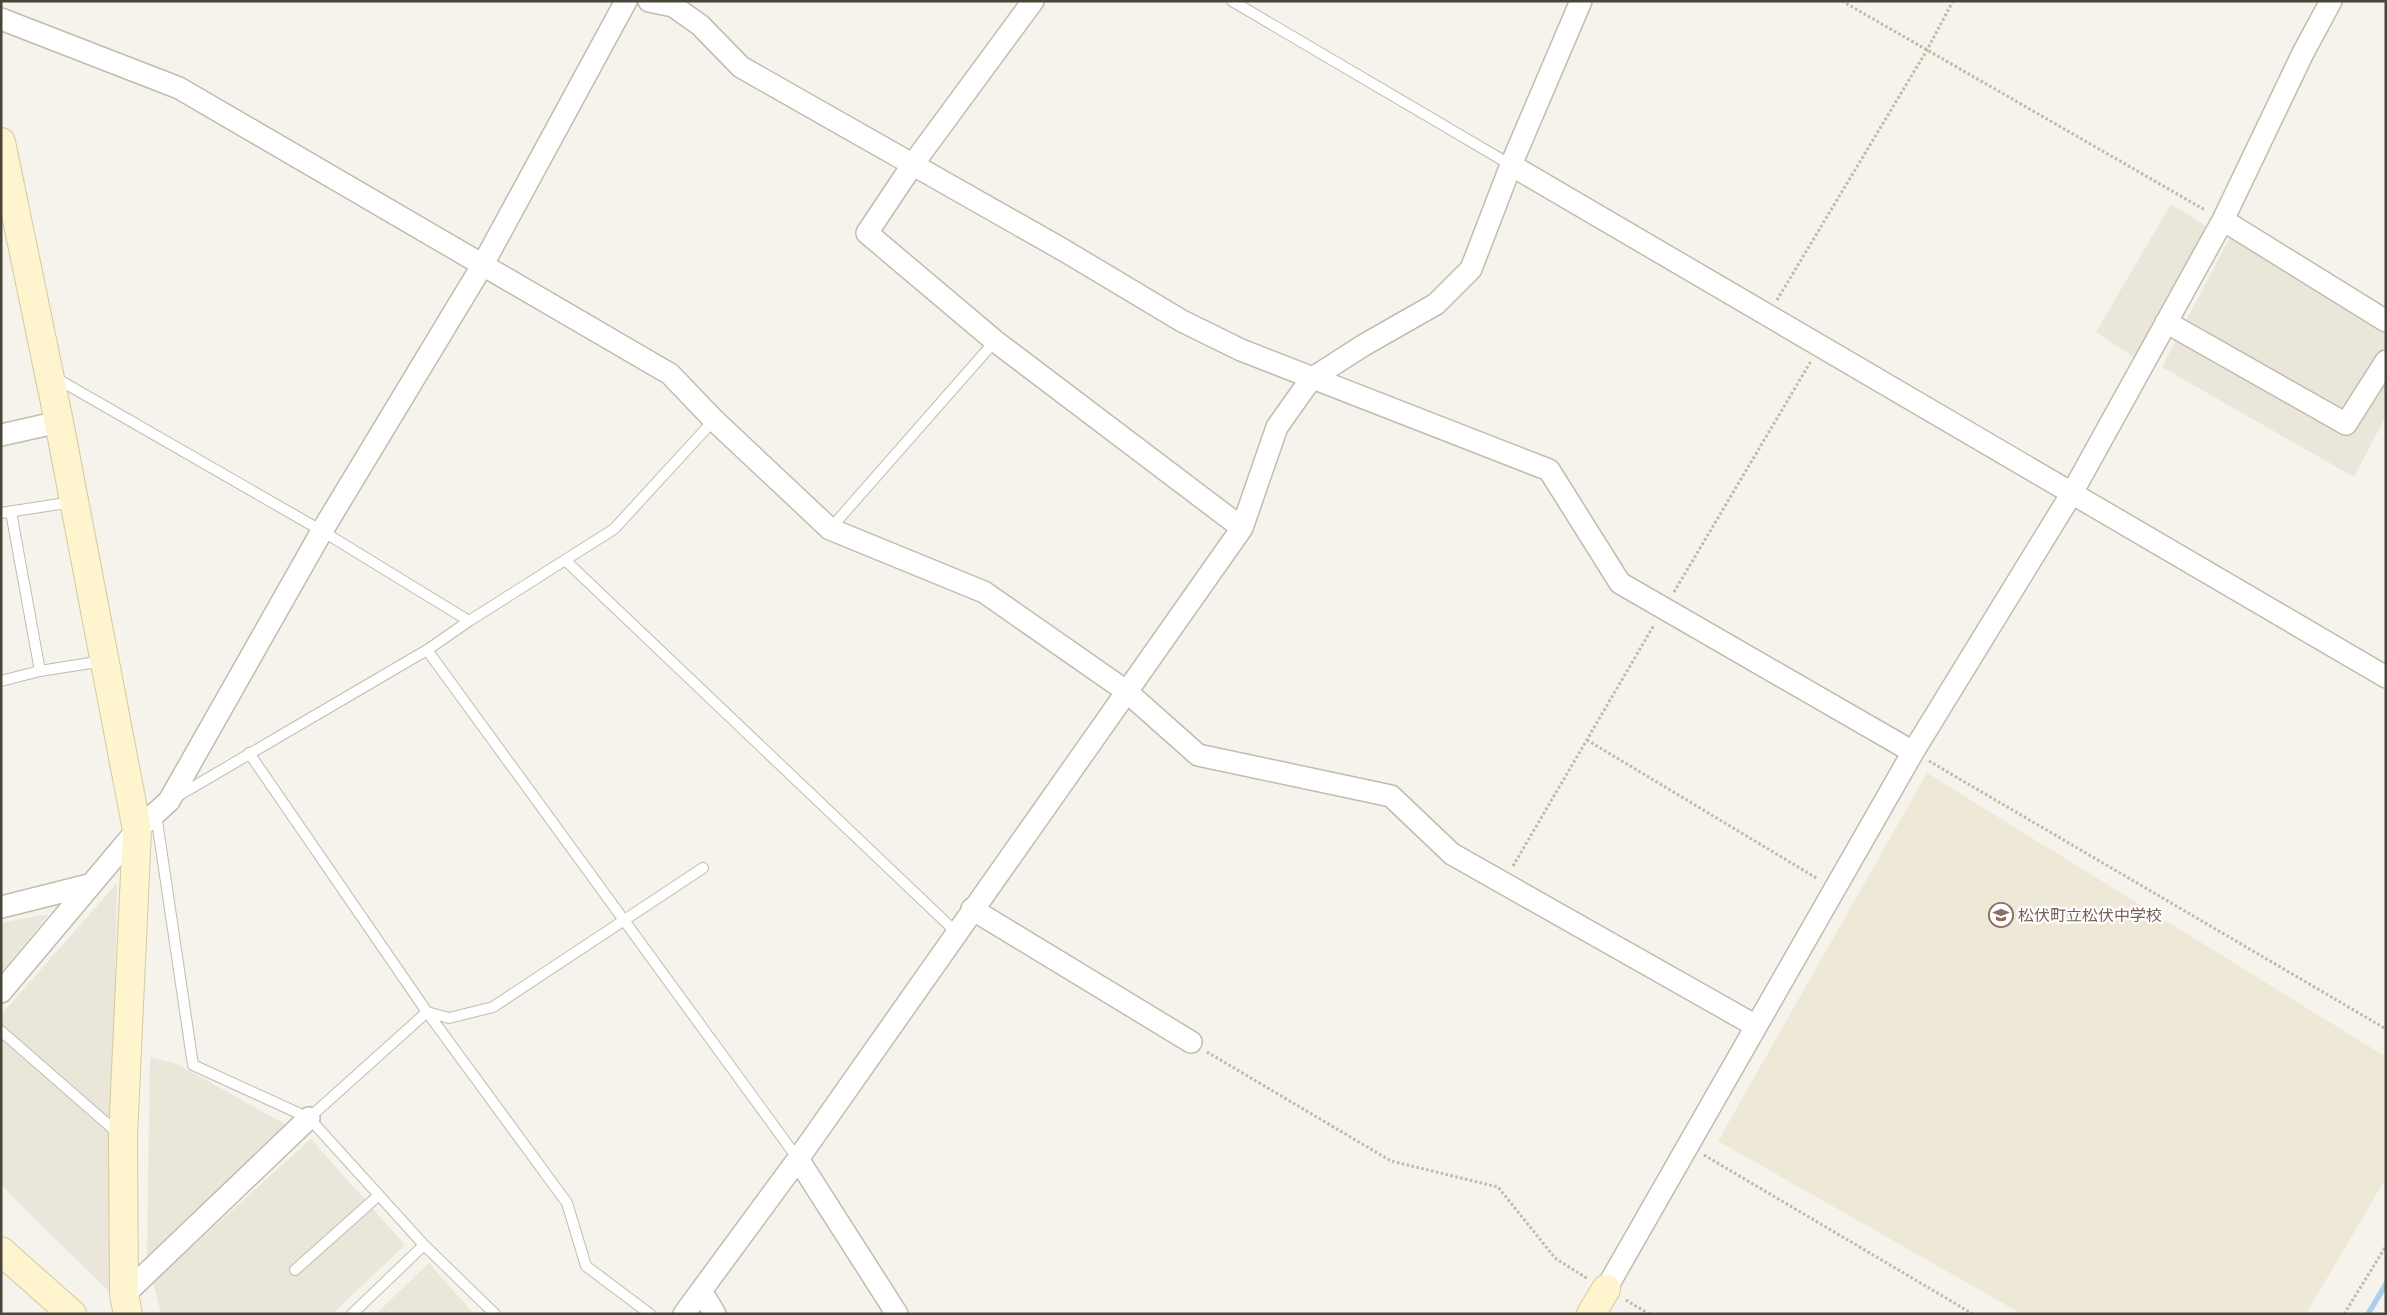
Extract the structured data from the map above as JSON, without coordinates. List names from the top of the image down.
{
  "places": {
    "school or university": ["松伏町立松伏中学校"]
  }
}
